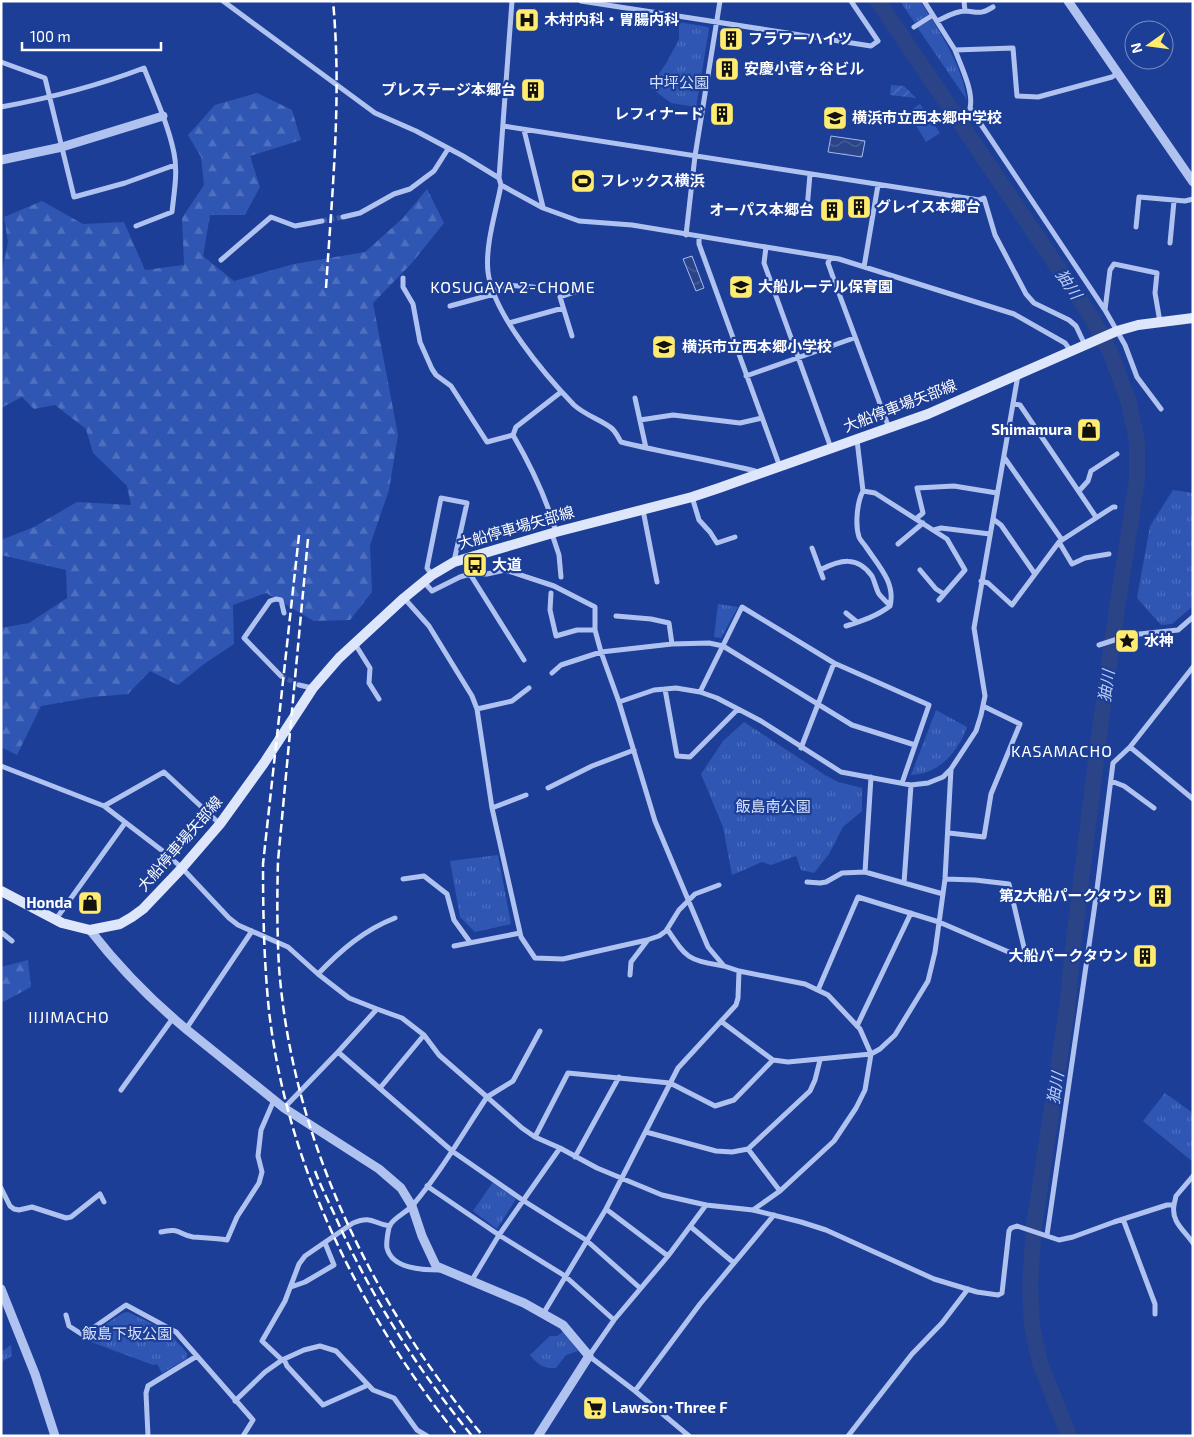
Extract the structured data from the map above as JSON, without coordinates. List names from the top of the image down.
{
  "streets": {
    "main road": ["大船停車場矢部線"]
  },
  "districts": ["KOSUGAYA 2-CHOME", "KASAMACHO", "IIJIMACHO"],
  "water": ["㹨川"],
  "parks": ["中坪公園", "飯島南公園", "飯島下坂公園"],
  "places": {
    "hospital": ["木村内科・胃腸内科"],
    "building": [
      "フラワーハイツ",
      "安慶小菅ヶ谷ビル",
      "プレステージ本郷台",
      "レフィナード",
      "グレイス本郷台",
      "オーパス本郷台",
      "第2大船パークタウン",
      "大船パークタウン"
    ],
    "school or university": ["横浜市立西本郷中学校", "大船ルーテル保育園", "横浜市立西本郷小学校"],
    "sports": ["フレックス横浜"],
    "shop": ["Shimamura", "Honda"],
    "bus stop": ["大道"],
    "place": ["水神"],
    "supermarket": ["Lawson･Three F"]
  },
  "scale_bar": "100 m",
  "north": "left"
}
